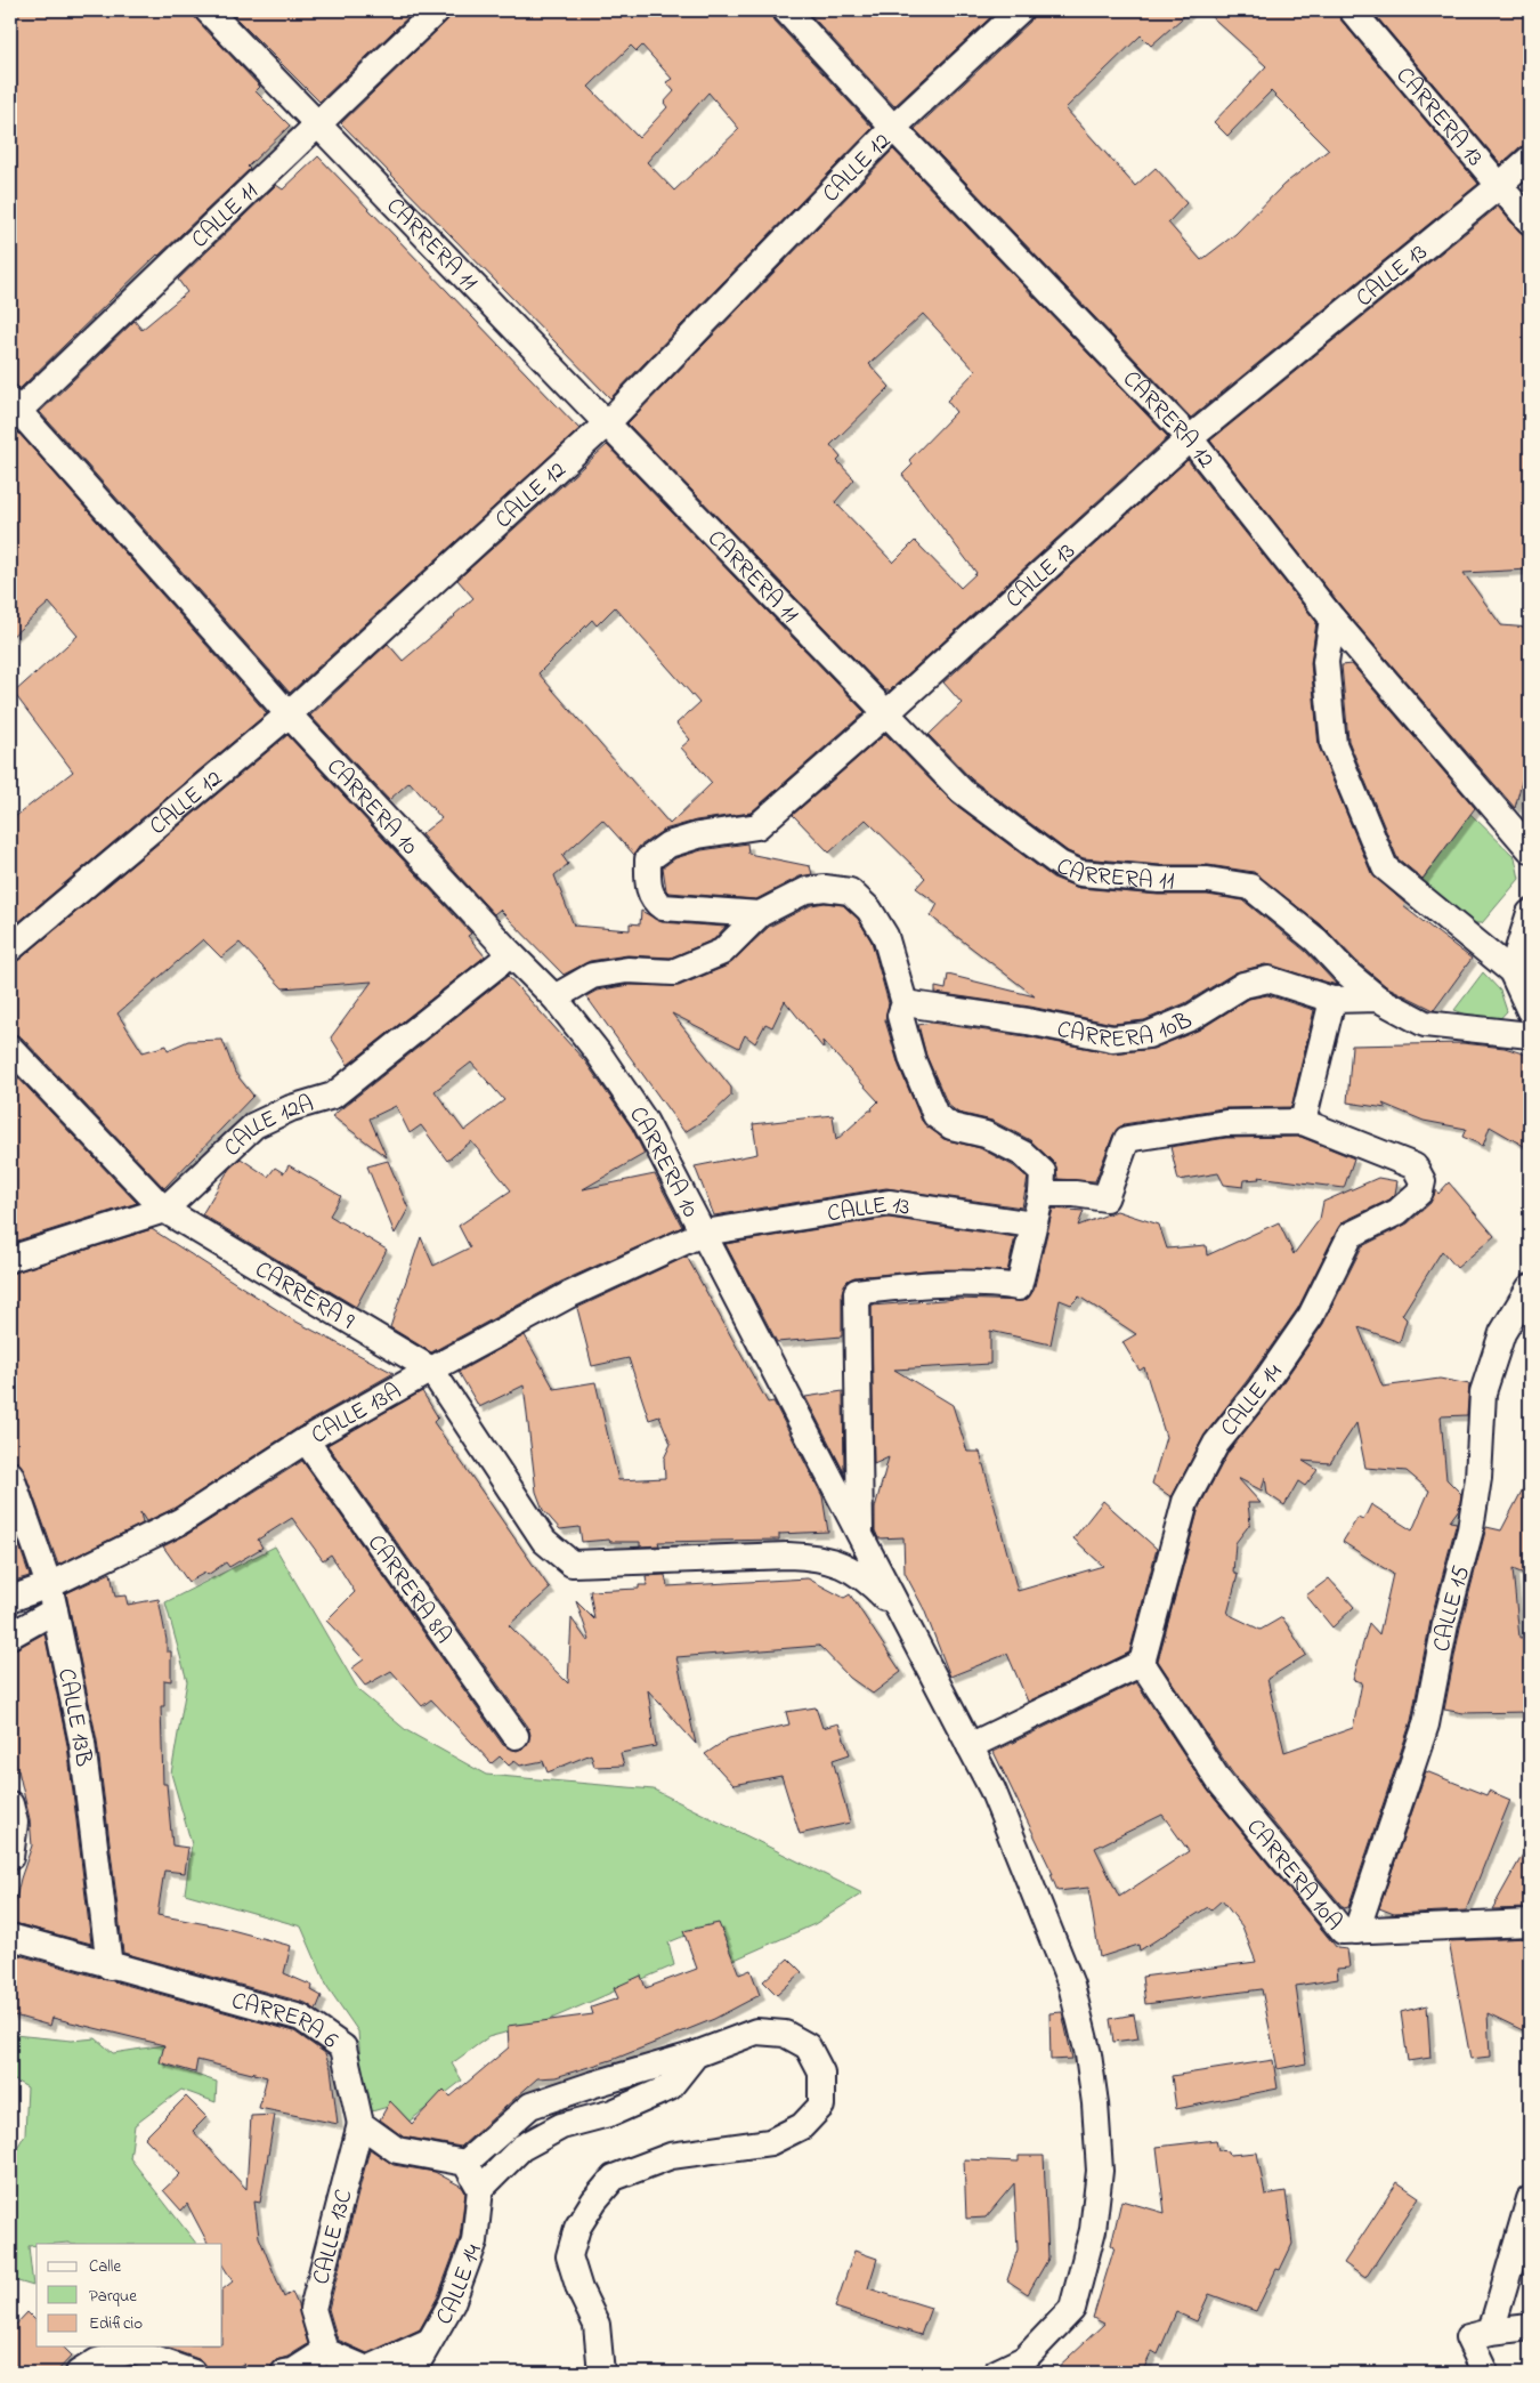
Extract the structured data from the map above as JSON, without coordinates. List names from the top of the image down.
{
  "streets": {
    "street": [
      "CARRERA 13",
      "CALLE 12",
      "CALLE 11",
      "CARRERA 11",
      "CALLE 13",
      "CARRERA 12",
      "CARRERA 10",
      "CARRERA 10B",
      "CALLE 12A",
      "CARRERA 9",
      "CALLE 14",
      "CALLE 13A",
      "CARRERA 8A",
      "CALLE 15",
      "CALLE 13B",
      "CARRERA 10A",
      "CARRERA 6",
      "CALLE 13C"
    ]
  },
  "crossings": [
    ["CARRERA 13", "CALLE 13"],
    ["CALLE 12", "CARRERA 11"],
    ["CALLE 12", "CARRERA 12"],
    ["CALLE 12", "CARRERA 10"],
    ["CALLE 11", "CARRERA 11"],
    ["CALLE 11", "CARRERA 10"],
    ["CARRERA 11", "CALLE 13"],
    ["CARRERA 11", "CARRERA 10B"],
    ["CALLE 13", "CARRERA 12"],
    ["CALLE 13", "CARRERA 10"],
    ["CALLE 13", "CALLE 13A"],
    ["CARRERA 10", "CALLE 12A"],
    ["CARRERA 10", "CARRERA 9"],
    ["CARRERA 10", "CALLE 13A"],
    ["CALLE 12A", "CARRERA 9"],
    ["CARRERA 9", "CALLE 13A"],
    ["CALLE 14", "CARRERA 10A"],
    ["CALLE 13A", "CARRERA 8A"],
    ["CALLE 13A", "CALLE 13B"],
    ["CALLE 15", "CARRERA 10A"],
    ["CALLE 13B", "CARRERA 6"],
    ["CARRERA 6", "CALLE 13C"]
  ],
  "legend": ["Calle", "Parque", "Edificio"]
}
